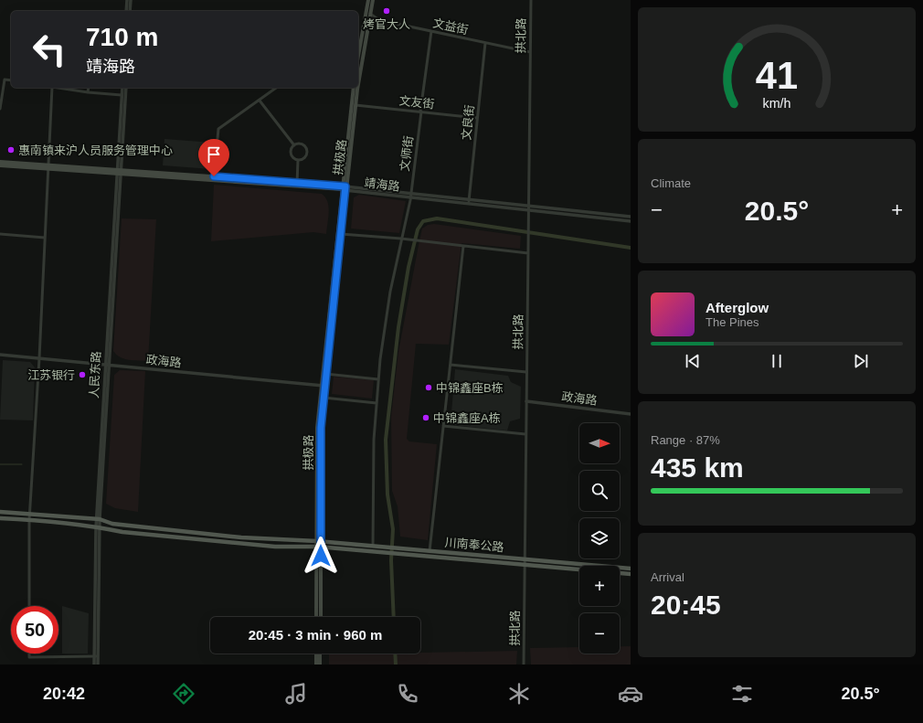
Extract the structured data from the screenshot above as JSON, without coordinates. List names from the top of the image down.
{
  "streets": {
    "main road": ["拱极路", "靖海路", "川南奉公路"],
    "street": [
      "文益街",
      "拱北路",
      "文友街",
      "文良街",
      "文师街",
      "政海路",
      "人民东路"
    ]
  },
  "crossings": [
    ["文益街", "拱北路"],
    ["文益街", "文良街"],
    ["文益街", "文师街"],
    ["文益街", "拱极路"],
    ["拱北路", "靖海路"],
    ["拱北路", "政海路"],
    ["拱北路", "川南奉公路"],
    ["文友街", "文良街"],
    ["文友街", "文师街"],
    ["文友街", "拱极路"],
    ["文良街", "靖海路"],
    ["文师街", "靖海路"],
    ["文师街", "川南奉公路"],
    ["拱极路", "靖海路"],
    ["拱极路", "政海路"],
    ["拱极路", "川南奉公路"],
    ["靖海路", "人民东路"],
    ["政海路", "人民东路"],
    ["人民东路", "川南奉公路"]
  ],
  "places": [
    "烤官大人",
    "惠南镇来沪人员服务管理中心",
    "江苏银行",
    "中锦鑫座B栋",
    "中锦鑫座A栋"
  ],
  "north": "right",
  "page": {
    "turn": ["710 m", "靖海路"],
    "tile": [
      "Climate",
      ["Range · 87%", "435 km"],
      ["Arrival", "20:45"]
    ],
    "heat": ["−", "20.5°", "+"],
    "song": ["Afterglow", "The Pines"],
    "map_buttons": ["+", "−"],
    "limit": "50",
    "trip": "20:45 · 3 min · 960 m",
    "tabs": ["20:42", "20.5°"],
    "gauge": ["41", "km/h"]
  }
}
